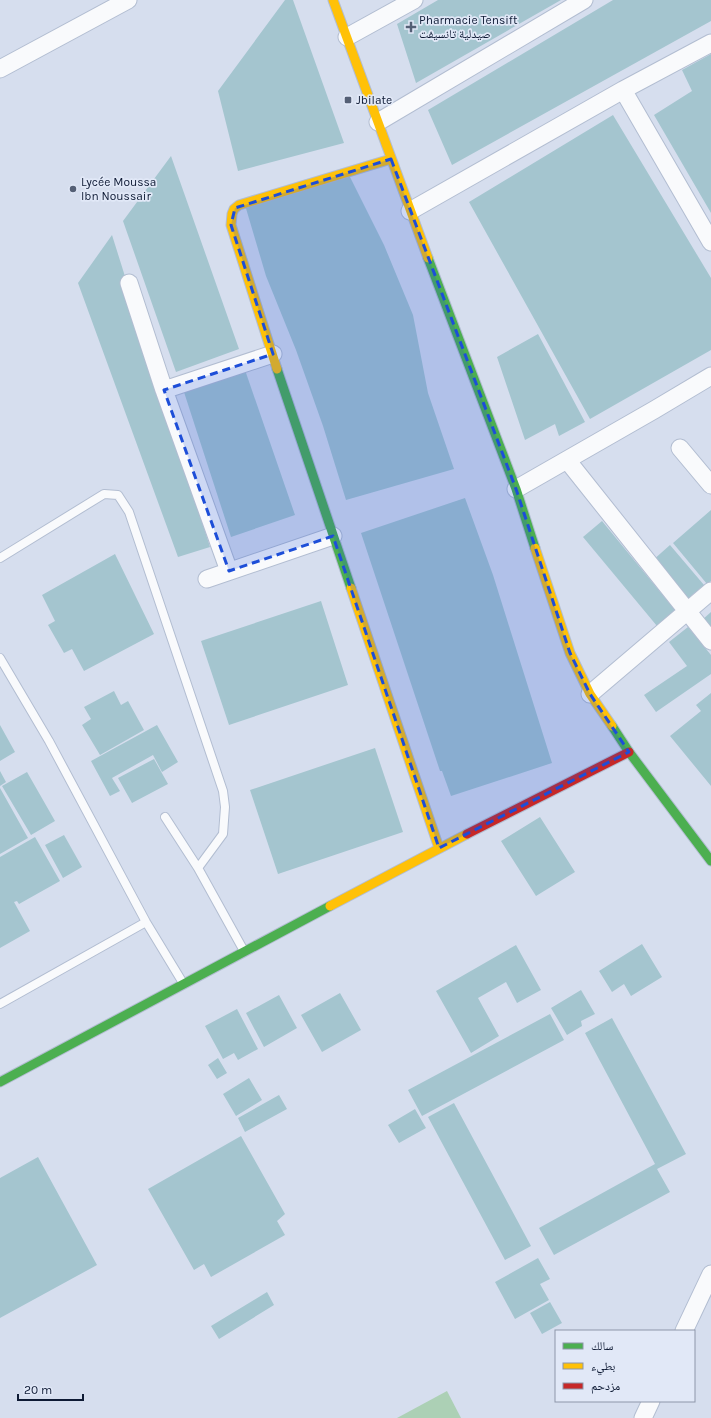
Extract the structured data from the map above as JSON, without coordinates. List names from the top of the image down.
{
  "places": {
    "health": ["Pharmacie Tensift صيدلية تانسيفت"],
    "transit": ["Jbilate"],
    "other": ["Lycée Moussa Ibn Noussair"]
  },
  "legend": ["سالك", "بطيء", "مزدحم"],
  "scale_bar": "20 m"
}
